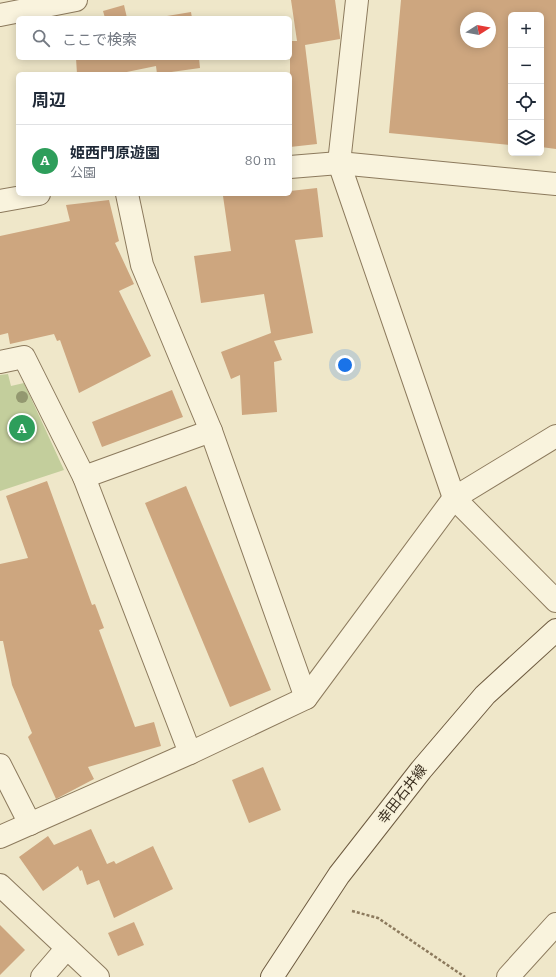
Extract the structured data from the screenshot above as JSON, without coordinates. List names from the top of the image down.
{
  "streets": {
    "street": ["幸田石井線"]
  },
  "north": "right",
  "page": {
    "map_buttons": ["+", "−"],
    "search": "ここで検索",
    "heading": "周辺",
    "list": [
      {
        "mark": "A",
        "name": "姫西門原遊園",
        "note": "公園",
        "value": "80 m"
      }
    ],
    "pins": "A"
  }
}
